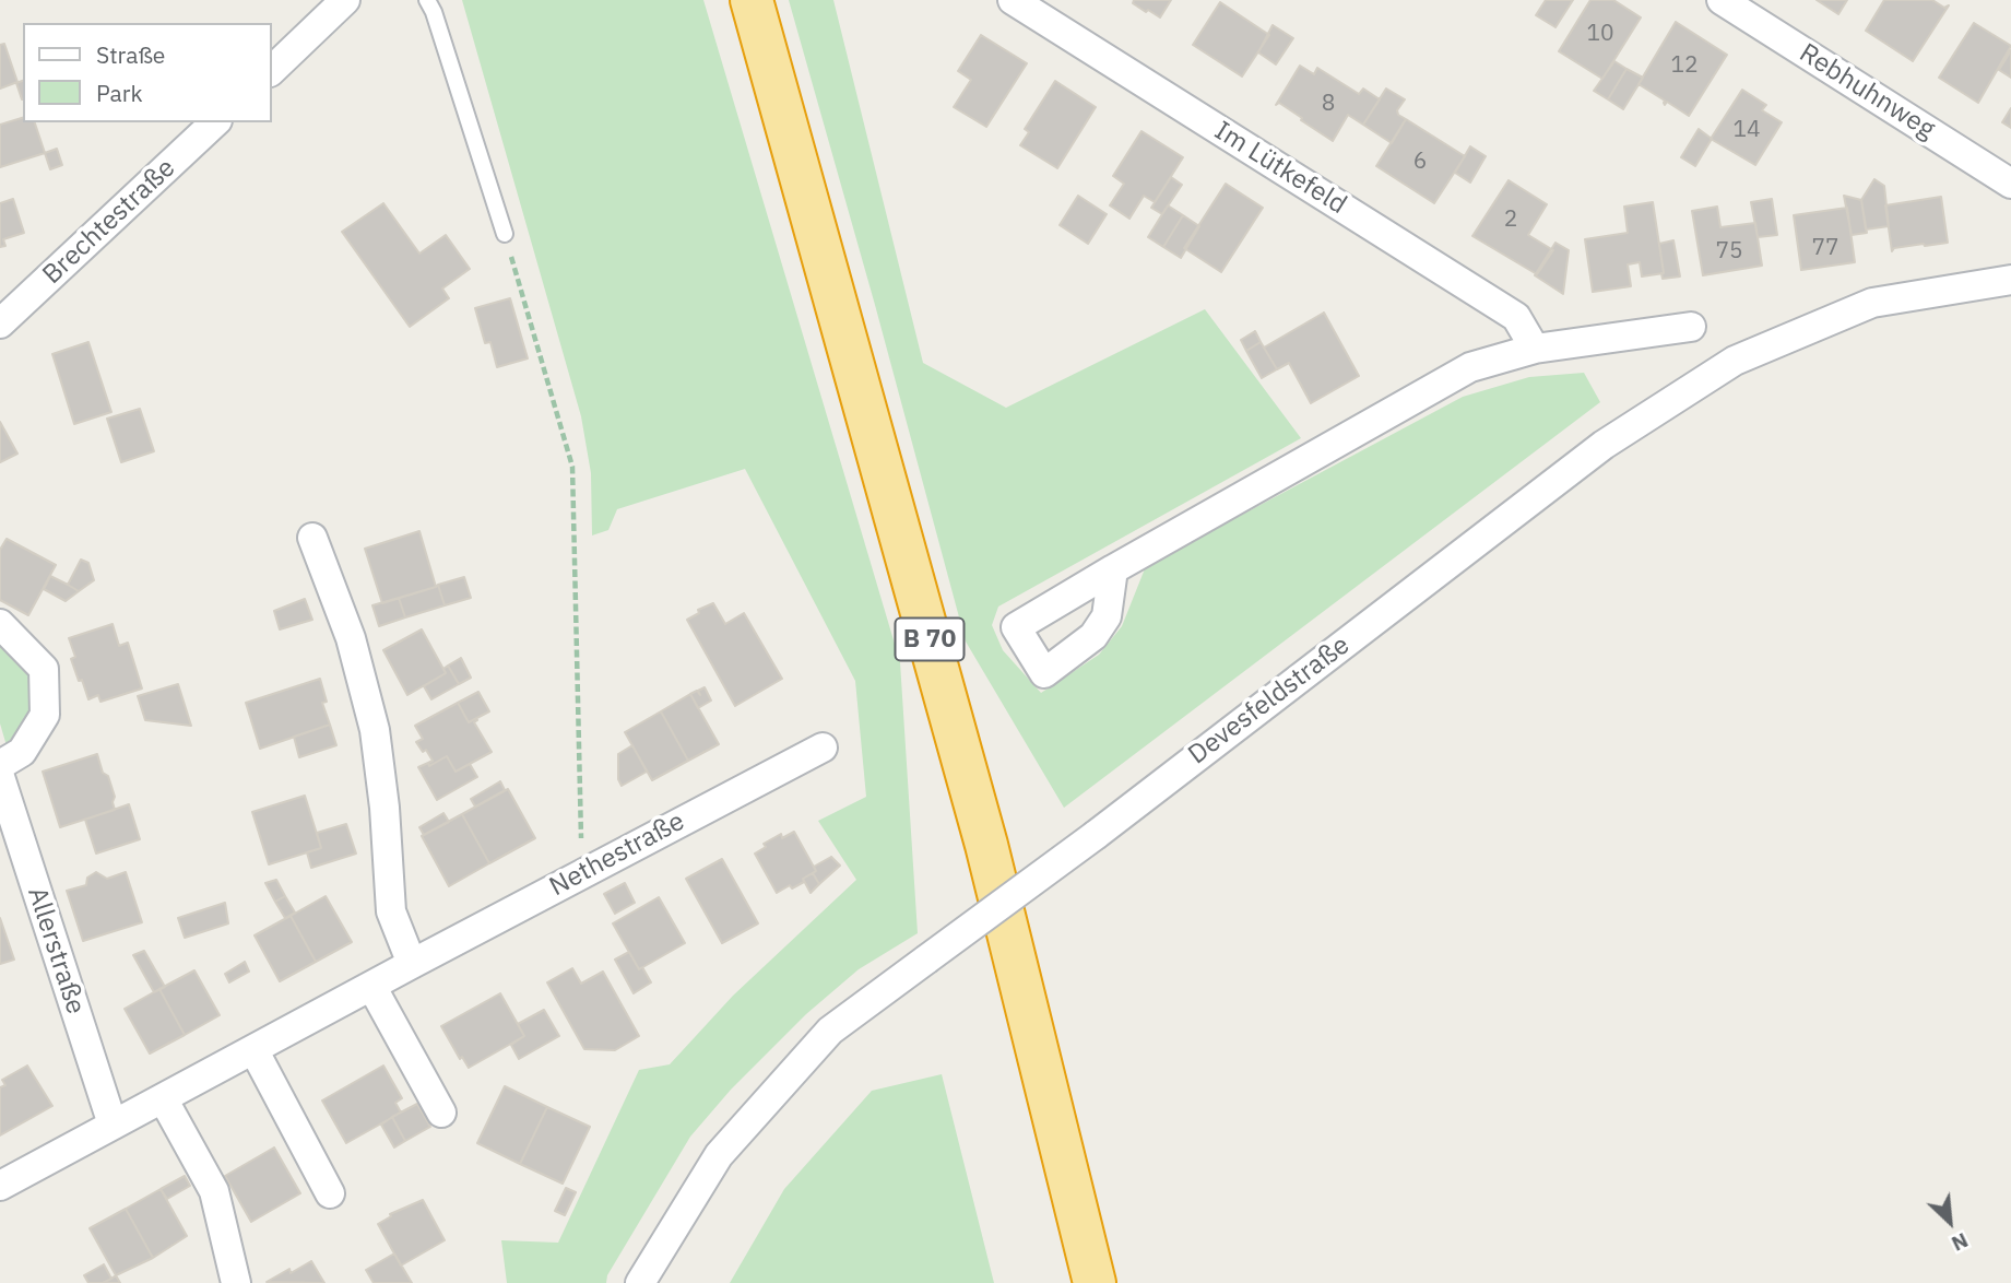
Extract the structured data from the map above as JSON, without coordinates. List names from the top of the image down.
{
  "streets": {
    "highway": ["B 70"],
    "street": [
      "Rebhuhnweg",
      "Im Lütkefeld",
      "Brechtestraße",
      "Devesfeldstraße",
      "Nethestraße",
      "Allerstraße"
    ]
  },
  "crossings": [
    ["Nethestraße", "Allerstraße"]
  ],
  "house_numbers": [
    "10",
    "12",
    "8",
    "14",
    "6",
    "2",
    "77",
    "75"
  ],
  "legend": ["Straße", "Park"],
  "north": "bottom right"
}
